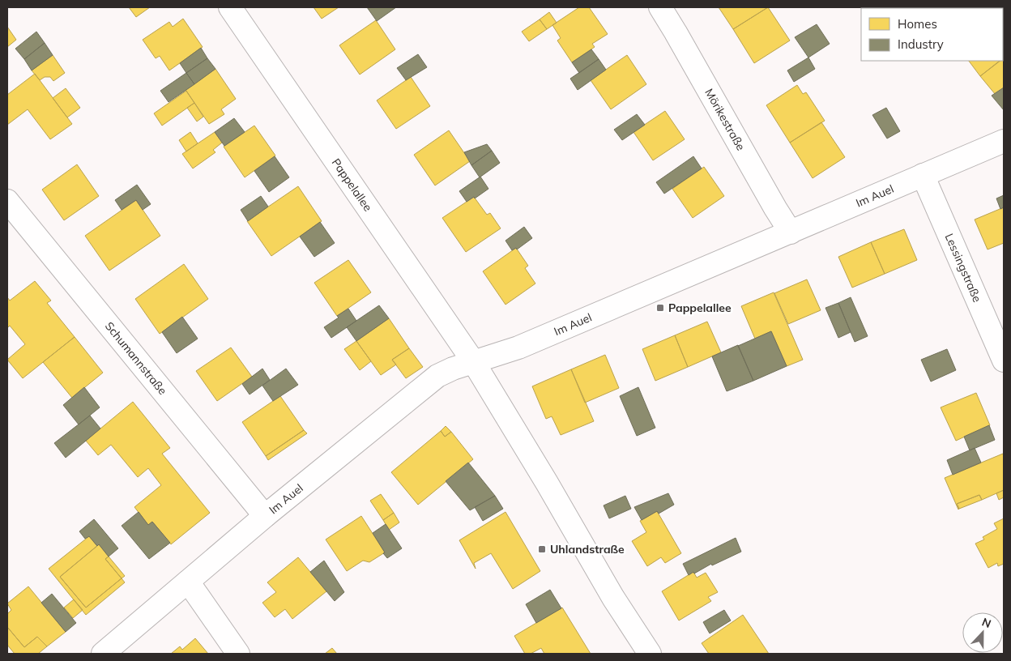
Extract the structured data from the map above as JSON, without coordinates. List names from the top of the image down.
{
  "streets": {
    "street": [
      "Mörikestraße",
      "Pappelallee",
      "Im Auel",
      "Lessingstraße",
      "Schumannstraße"
    ]
  },
  "crossings": [
    ["Mörikestraße", "Im Auel"],
    ["Pappelallee", "Im Auel"],
    ["Im Auel", "Lessingstraße"],
    ["Im Auel", "Schumannstraße"]
  ],
  "places": {
    "transit": ["Pappelallee", "Uhlandstraße"]
  },
  "legend": ["Homes", "Industry"],
  "north": "top"
}
